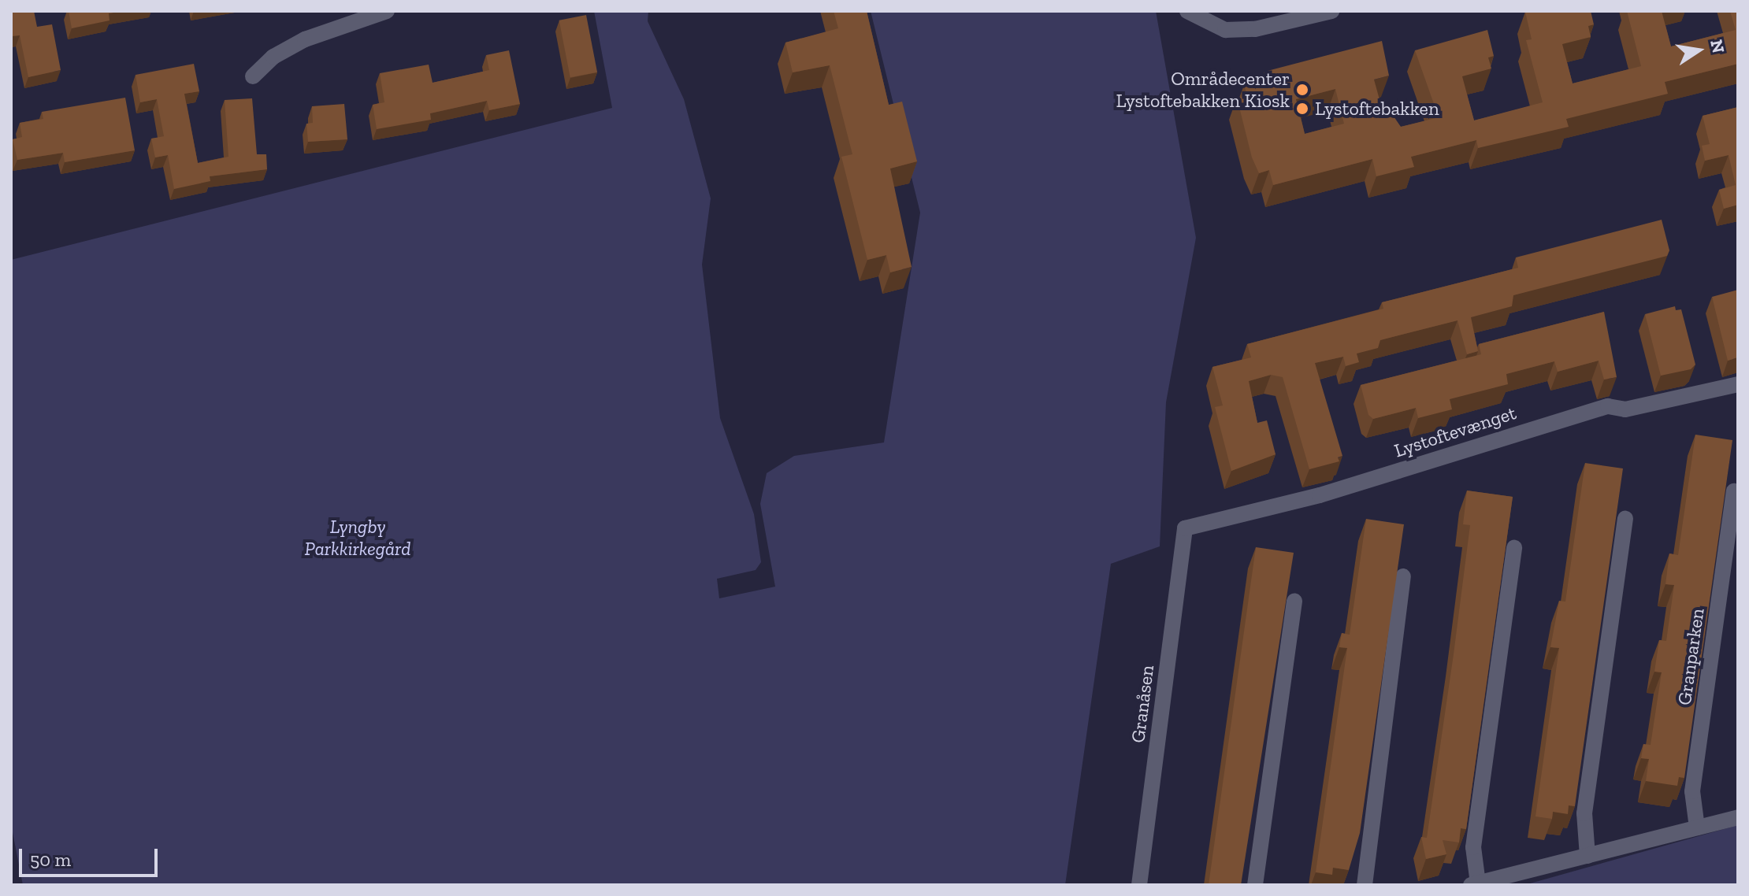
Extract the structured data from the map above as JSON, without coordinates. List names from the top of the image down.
{
  "streets": {
    "street": ["Lystoftevænget", "Granparken", "Granåsen"]
  },
  "crossings": [
    ["Lystoftevænget", "Granåsen"]
  ],
  "parks": ["Lyngby Parkkirkegård"],
  "places": ["Områdecenter Lystoftebakken Kiosk", "Lystoftebakken"],
  "scale_bar": "50 m",
  "north": "right"
}
